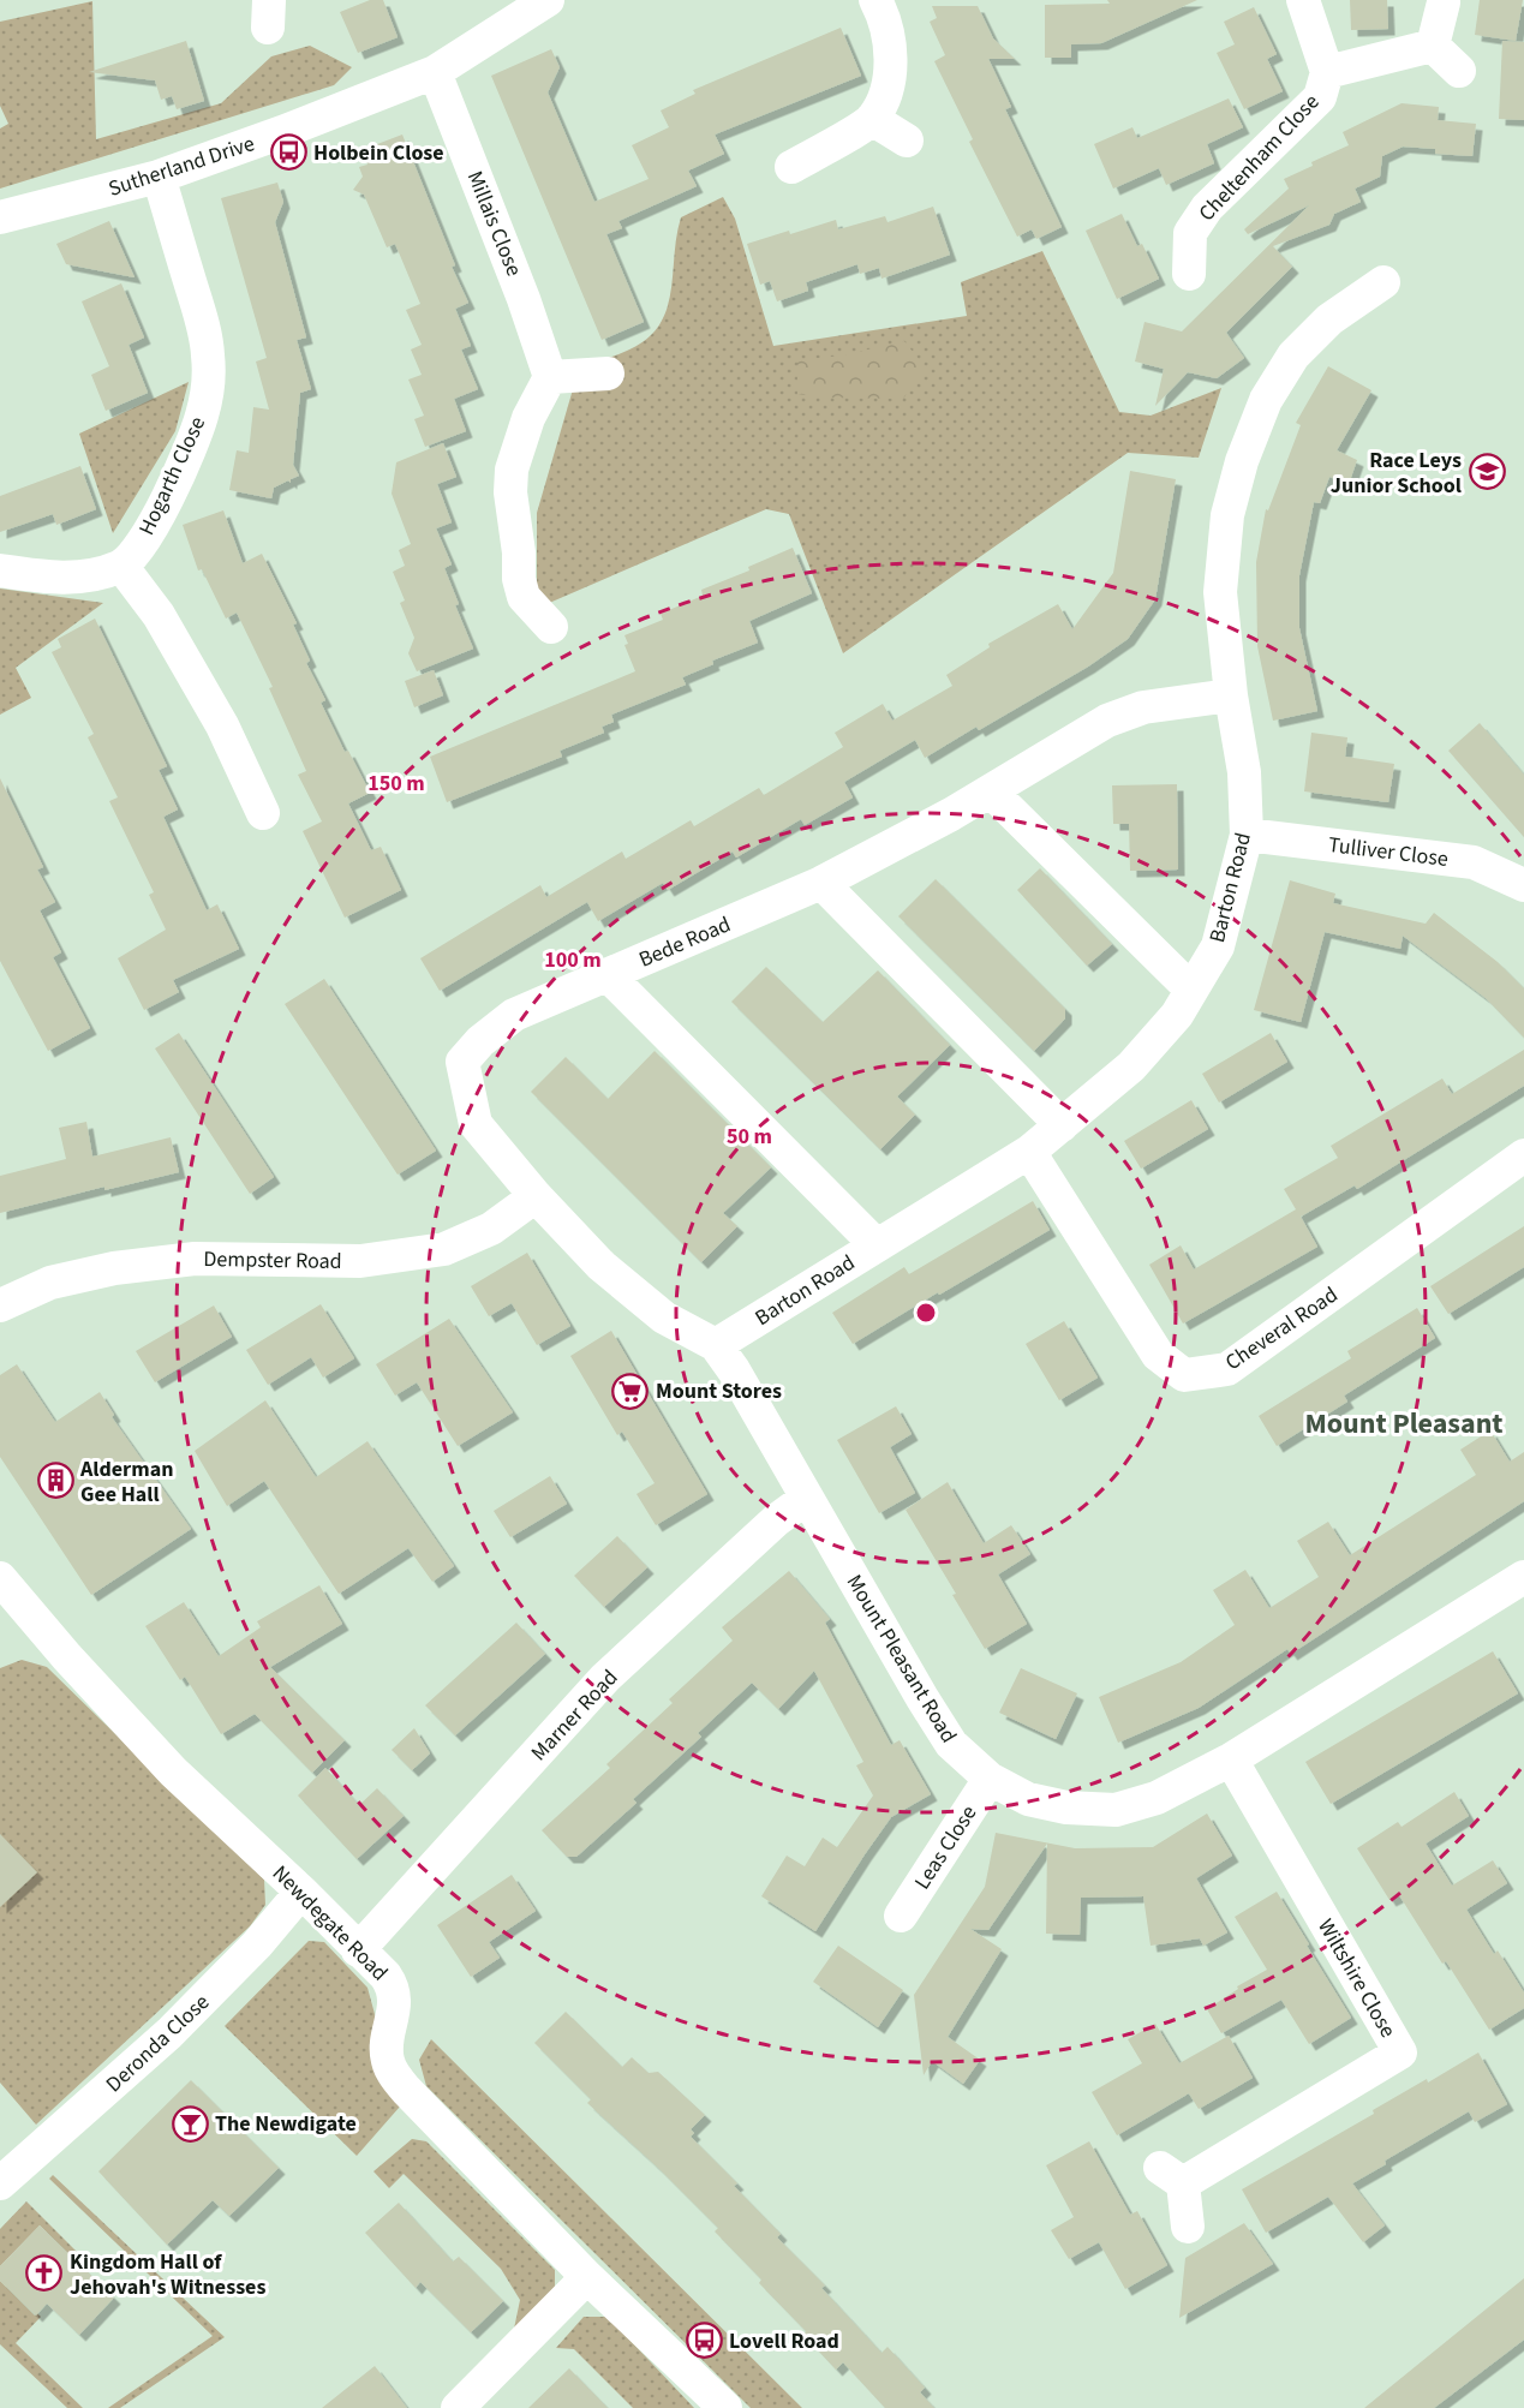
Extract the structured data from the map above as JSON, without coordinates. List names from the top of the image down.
{
  "streets": {
    "street": [
      "Cheltenham Close",
      "Sutherland Drive",
      "Millais Close",
      "Hogarth Close",
      "Tulliver Close",
      "Barton Road",
      "Bede Road",
      "Dempster Road",
      "Cheveral Road",
      "Mount Pleasant Road",
      "Marner Road",
      "Leas Close",
      "Newdegate Road",
      "Wiltshire Close",
      "Deronda Close"
    ]
  },
  "crossings": [
    ["Sutherland Drive", "Millais Close"],
    ["Sutherland Drive", "Hogarth Close"],
    ["Tulliver Close", "Barton Road"],
    ["Barton Road", "Bede Road"],
    ["Barton Road", "Cheveral Road"],
    ["Barton Road", "Mount Pleasant Road"],
    ["Bede Road", "Dempster Road"],
    ["Bede Road", "Mount Pleasant Road"],
    ["Mount Pleasant Road", "Marner Road"],
    ["Mount Pleasant Road", "Leas Close"],
    ["Mount Pleasant Road", "Wiltshire Close"],
    ["Marner Road", "Newdegate Road"],
    ["Newdegate Road", "Deronda Close"]
  ],
  "districts": ["Mount Pleasant"],
  "places": {
    "bus stop": ["Holbein Close", "Lovell Road"],
    "school or university": ["Race Leys Junior School"],
    "supermarket": ["Mount Stores"],
    "building": ["Alderman Gee Hall"],
    "bar": ["The Newdigate"],
    "church": ["Kingdom Hall of Jehovah's Witnesses"]
  },
  "rings": ["150 m", "100 m", "50 m"]
}
